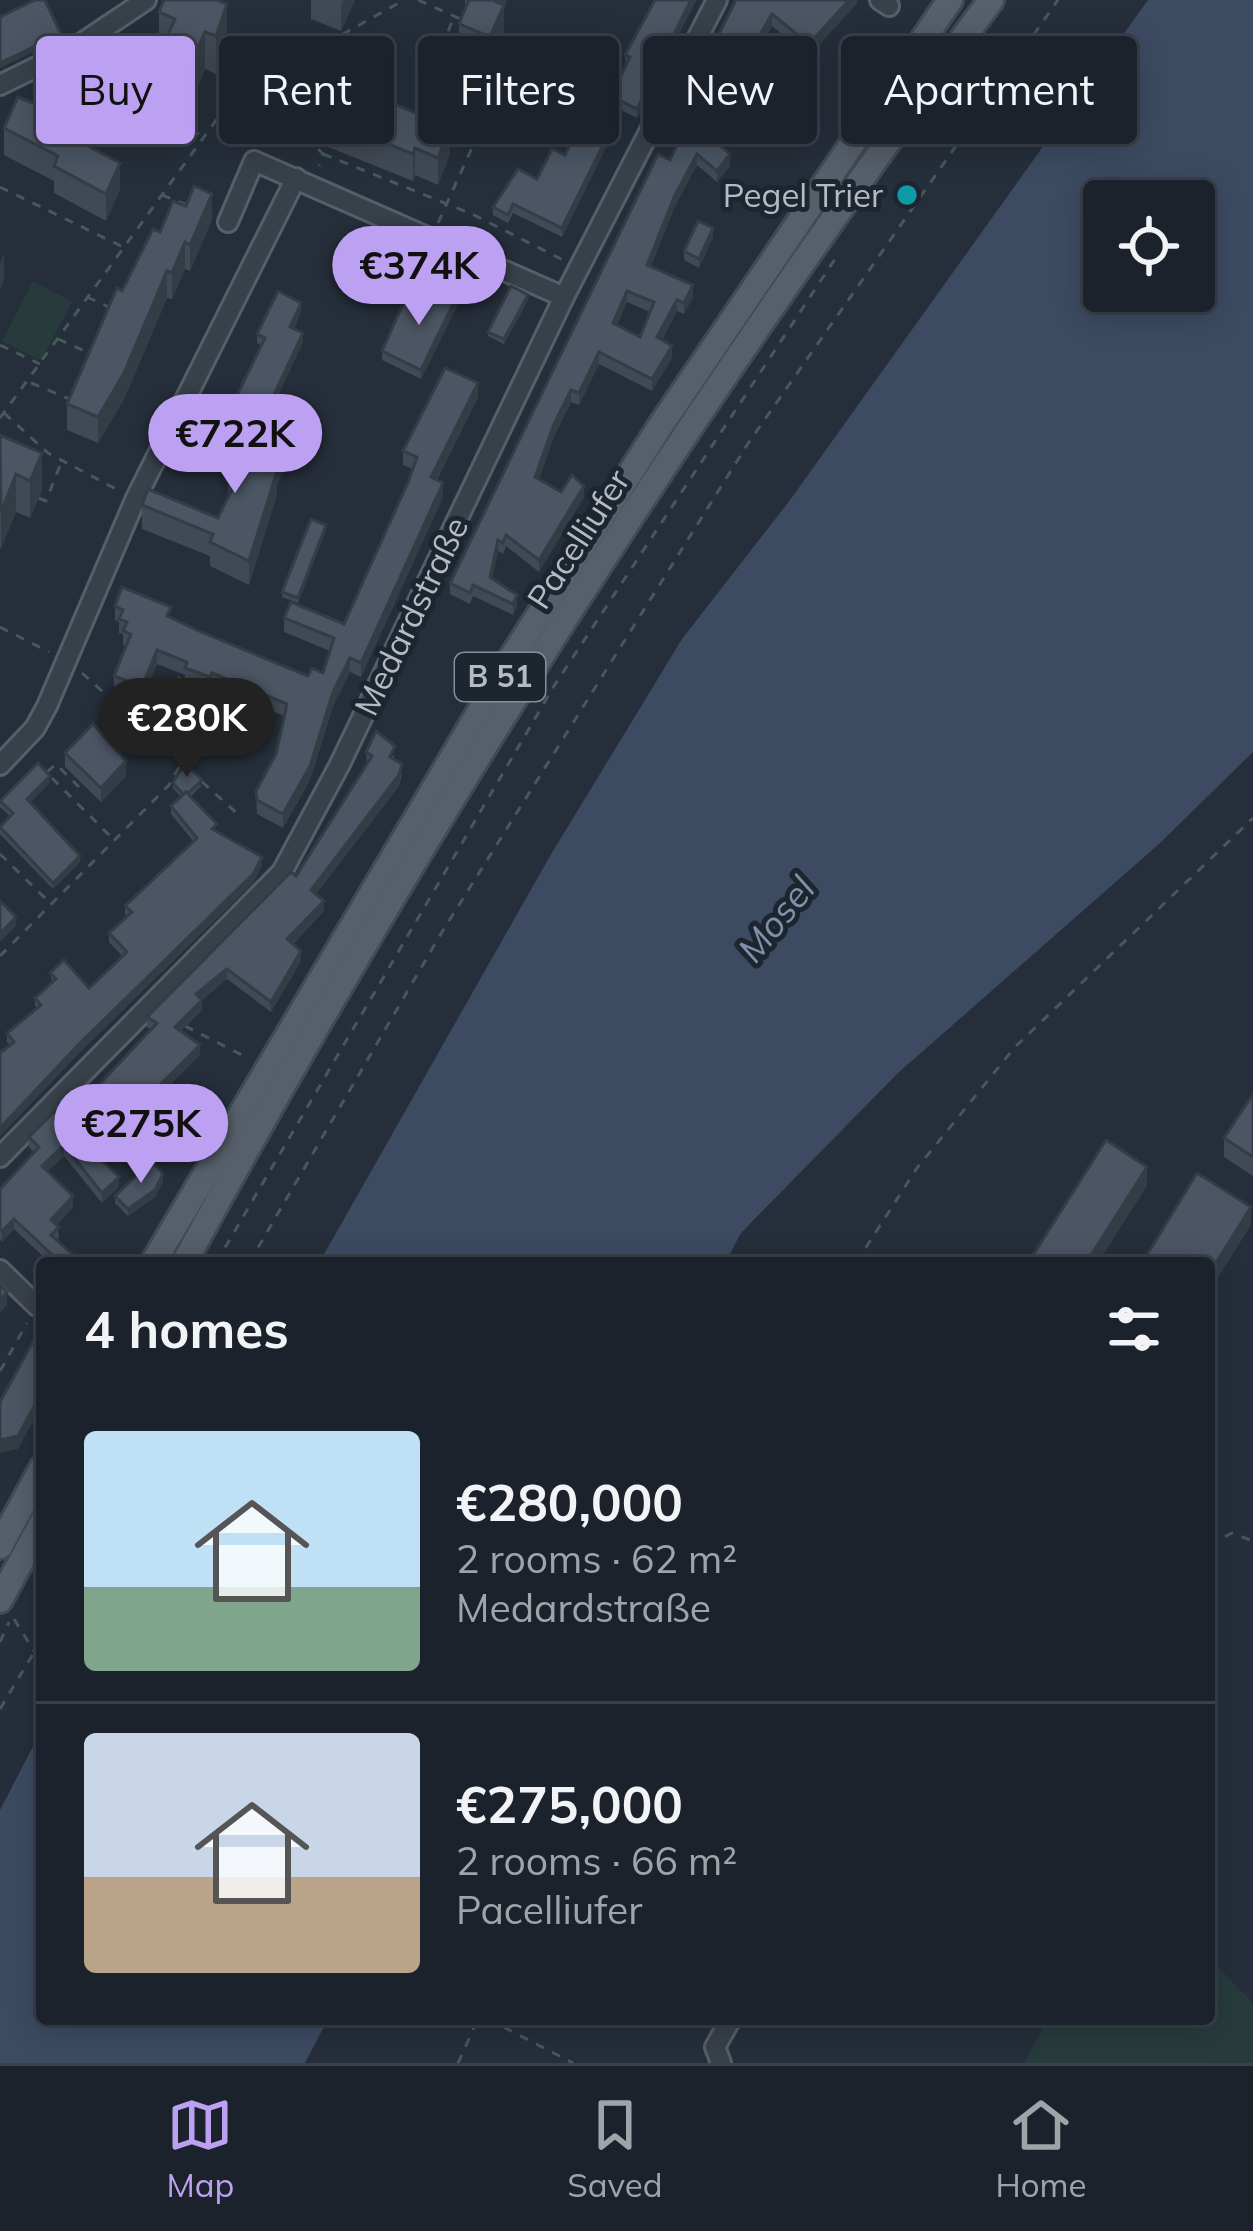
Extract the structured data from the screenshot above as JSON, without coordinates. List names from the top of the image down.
{
  "streets": {
    "main road": ["Pacelliufer", "B 51"],
    "street": ["Medardstraße"]
  },
  "water": ["Mosel"],
  "places": ["Pegel Trier"],
  "page": {
    "chip": [
      "Buy",
      "Rent",
      "Filters",
      "New",
      "Apartment"
    ],
    "price": [
      "€374K",
      "€722K",
      "€280K",
      "€275K"
    ],
    "heading": "4 homes",
    "list": [
      {
        "name": "€280,000",
        "note": "2 rooms · 62 m² · Medardstraße"
      },
      {
        "name": "€275,000",
        "note": "2 rooms · 66 m² · Pacelliufer"
      }
    ],
    "tabs": ["Map", "Saved", "Home"]
  }
}
